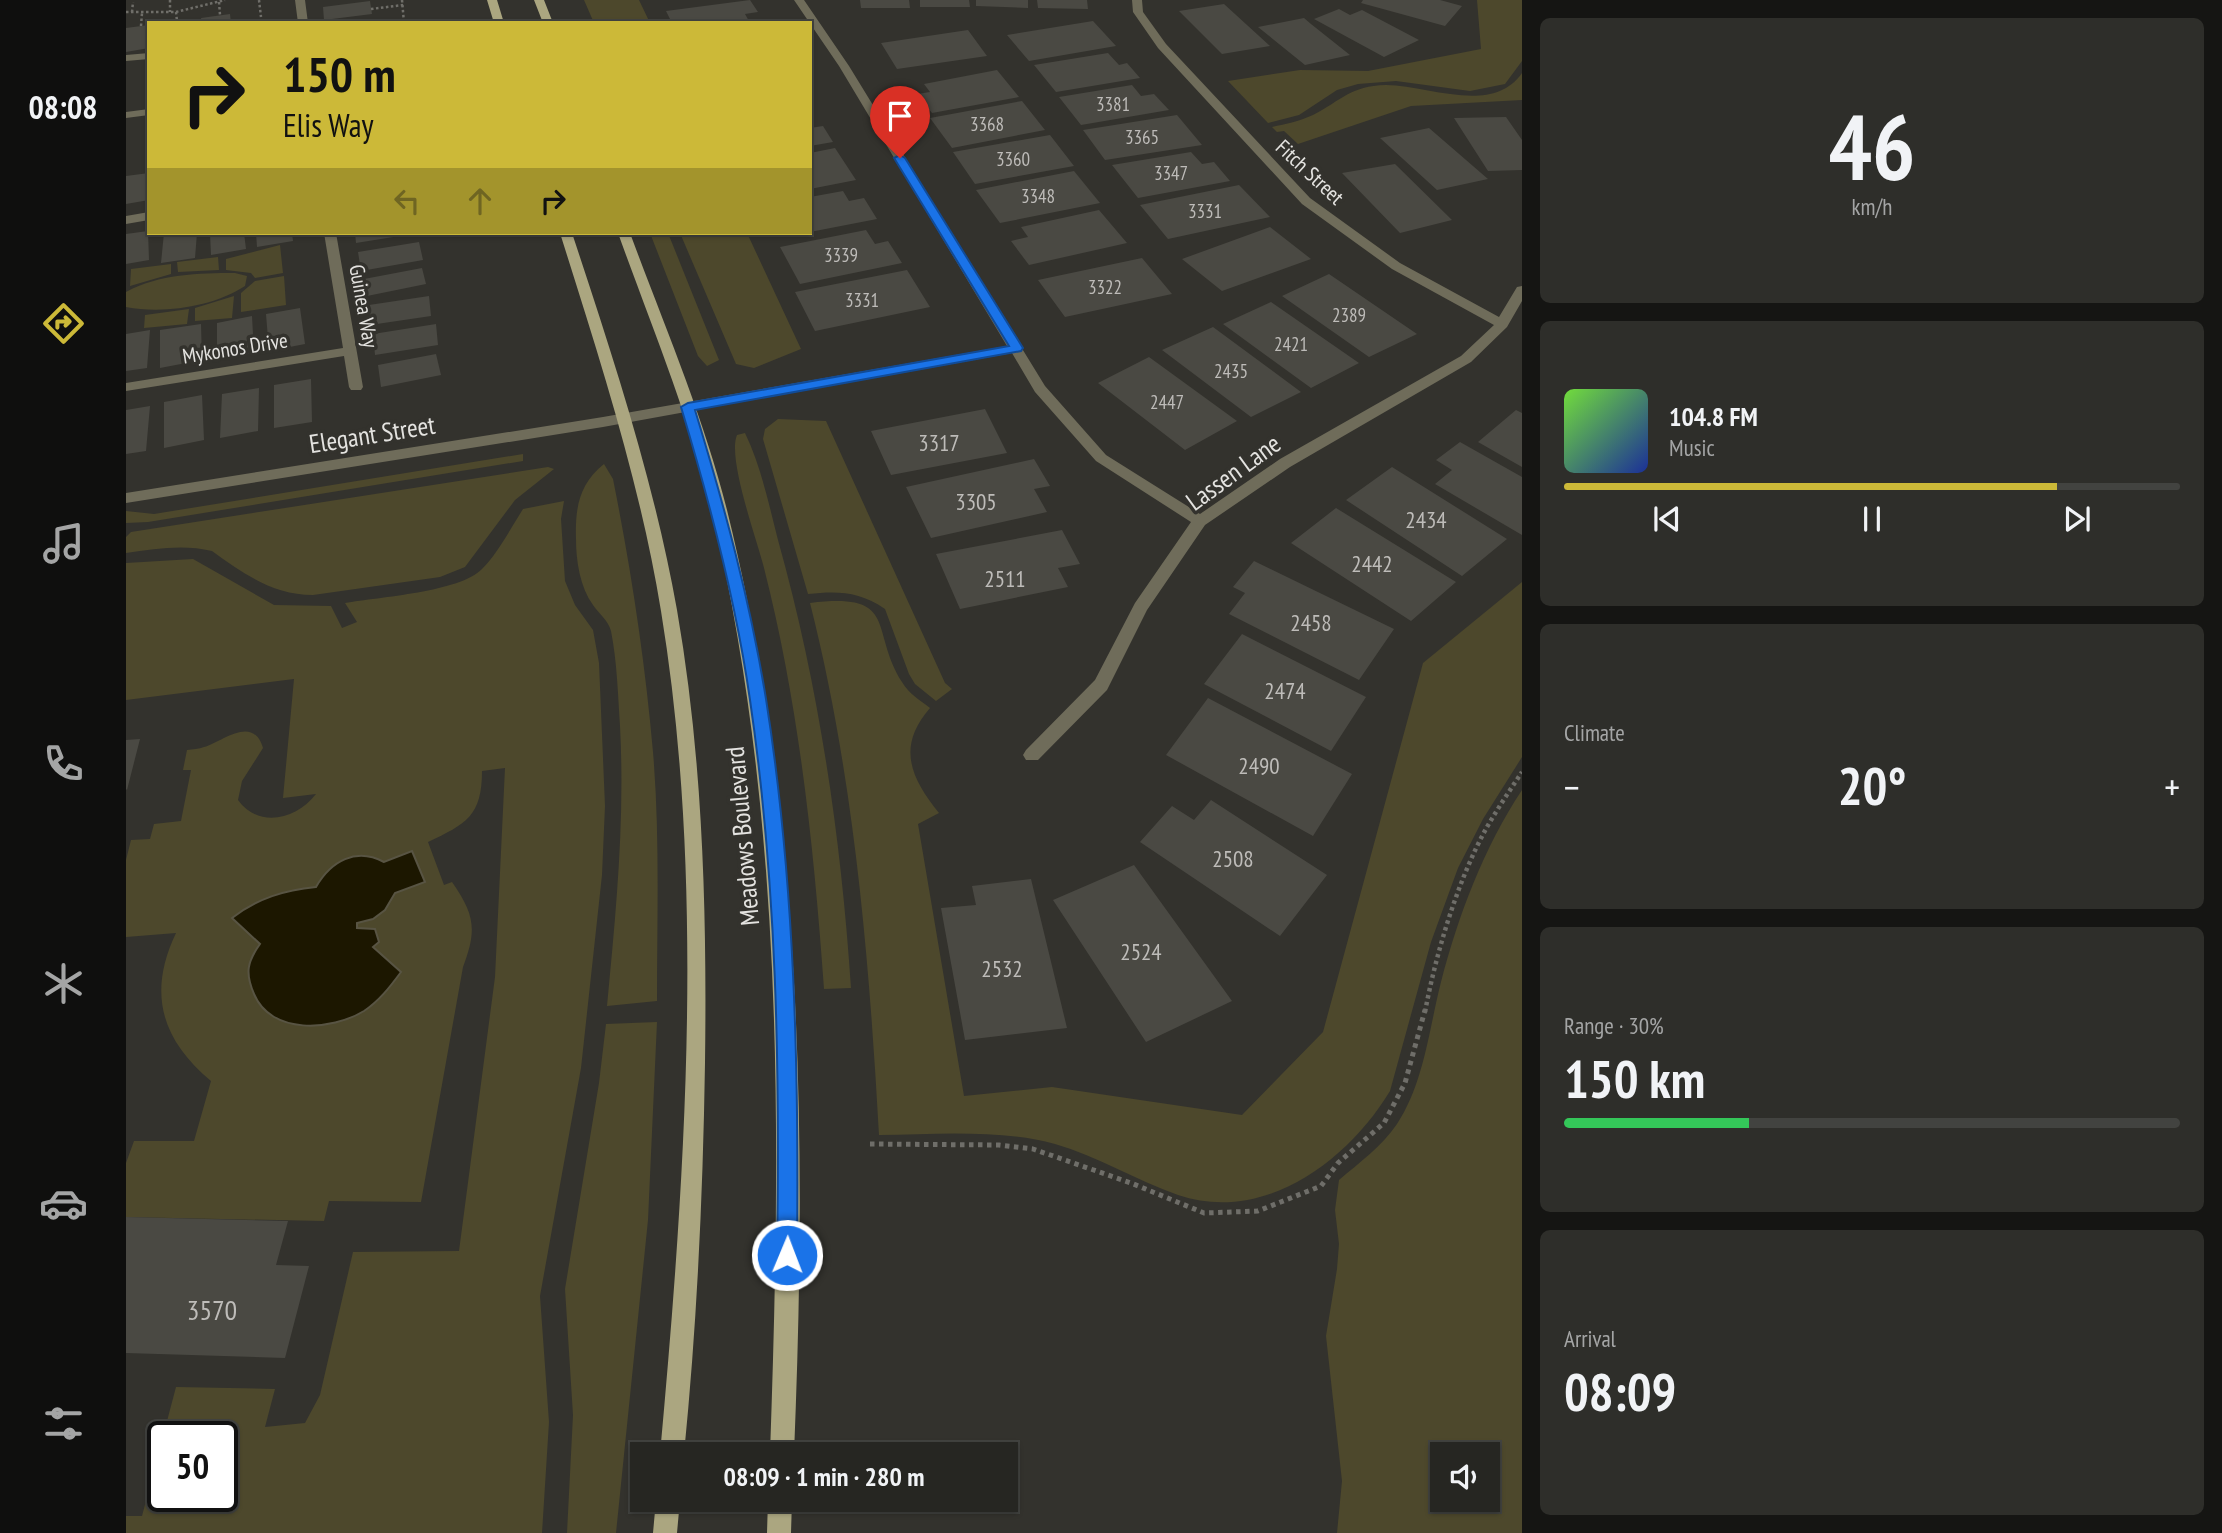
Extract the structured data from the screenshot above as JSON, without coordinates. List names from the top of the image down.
{
  "streets": {
    "main road": ["Meadows Boulevard"],
    "street": [
      "Fitch Street",
      "Guinea Way",
      "Mykonos Drive",
      "Elegant Street",
      "Lassen Lane"
    ]
  },
  "crossings": [
    ["Fitch Street", "Lassen Lane"],
    ["Guinea Way", "Mykonos Drive"],
    ["Elegant Street", "Meadows Boulevard"]
  ],
  "house_numbers": [
    "3381",
    "3368",
    "3365",
    "3360",
    "3347",
    "3348",
    "3331",
    "3339",
    "3322",
    "3331",
    "2389",
    "2421",
    "2435",
    "2447",
    "3317",
    "3305",
    "2434",
    "2442",
    "2511",
    "2458",
    "2474",
    "2490",
    "2508",
    "2524",
    "2532",
    "3570"
  ],
  "page": {
    "tabs": "08:08",
    "tile": [
      ["46", "km/h"],
      "Climate",
      ["Range · 30%", "150 km"],
      ["Arrival", "08:09"]
    ],
    "turn": ["150 m", "Elis Way"],
    "song": ["104.8 FM", "Music"],
    "heat": ["−", "20°", "+"],
    "limit": "50",
    "trip": "08:09 · 1 min · 280 m"
  }
}
